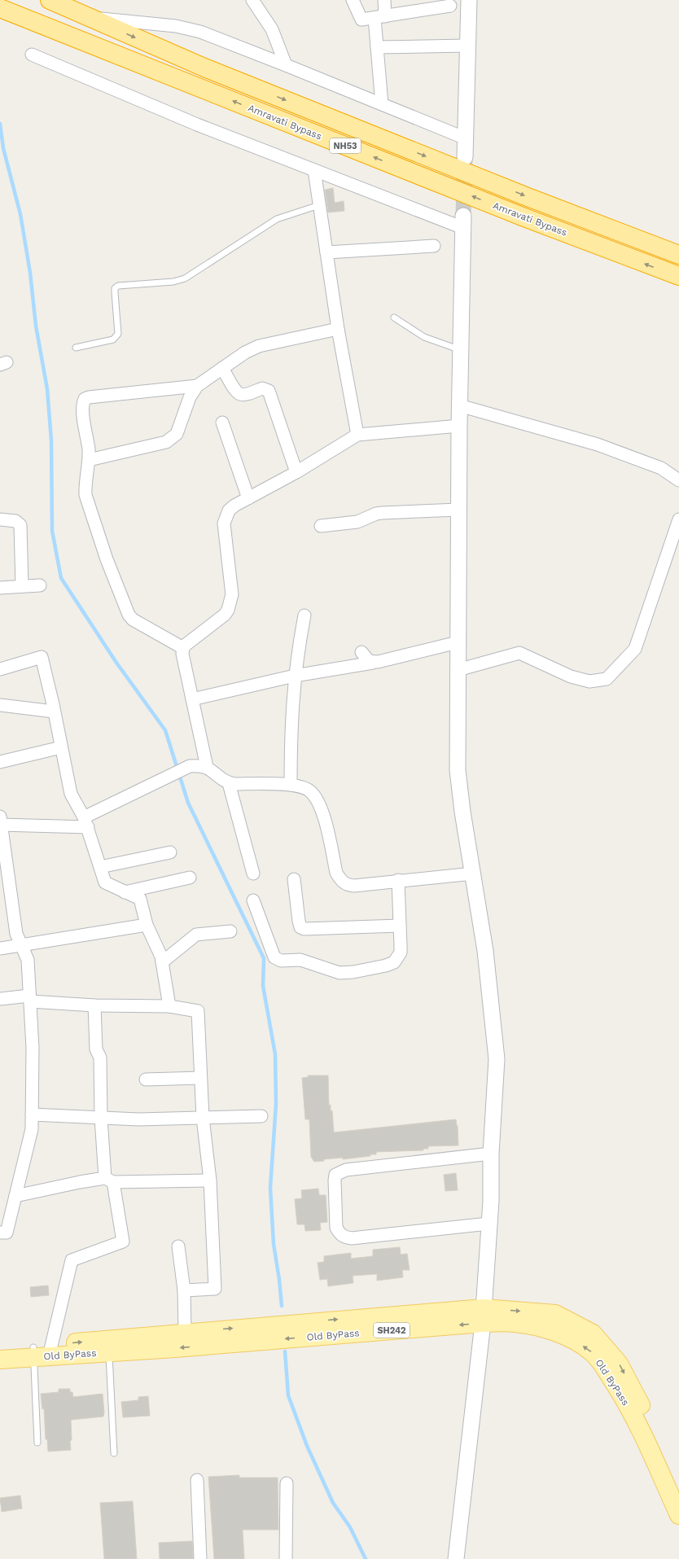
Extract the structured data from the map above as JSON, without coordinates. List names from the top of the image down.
{
  "streets": {
    "highway": ["Amravati Bypass", "NH53"],
    "main road": ["SH242", "Old ByPass"]
  }
}
